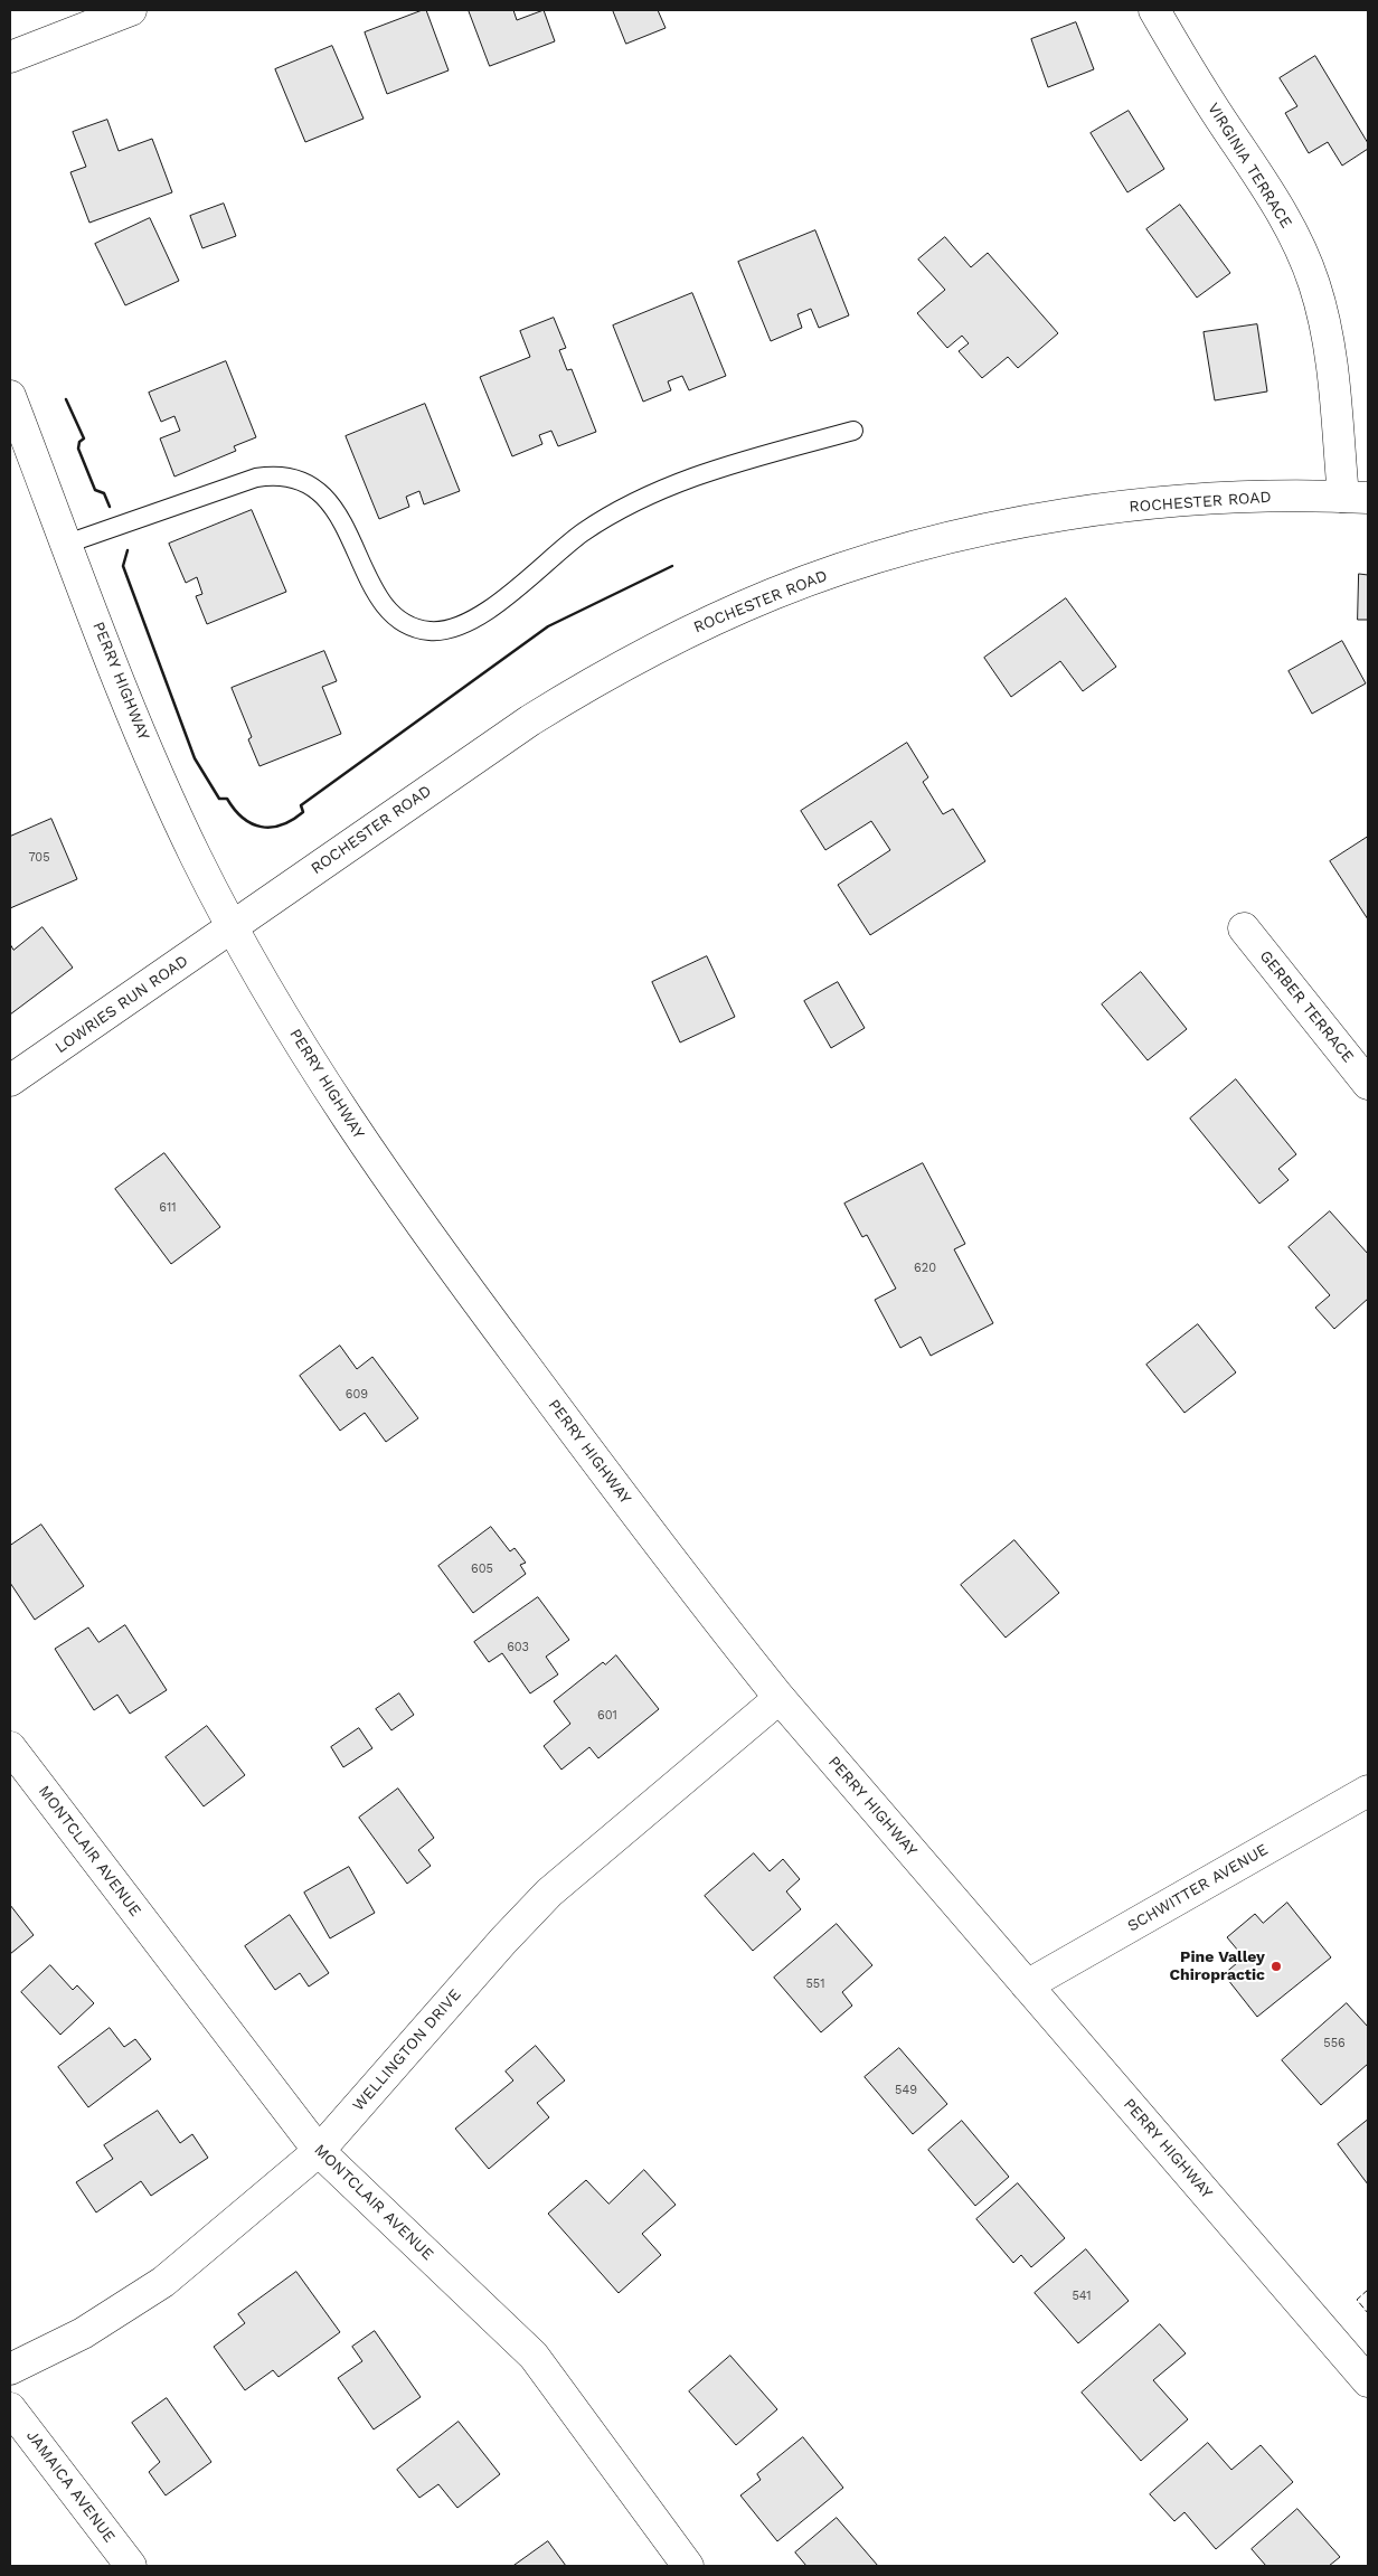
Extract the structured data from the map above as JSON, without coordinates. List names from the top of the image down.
{
  "streets": {
    "street": [
      "VIRGINIA TERRACE",
      "ROCHESTER ROAD",
      "PERRY HIGHWAY",
      "LOWRIES RUN ROAD",
      "GERBER TERRACE",
      "MONTCLAIR AVENUE",
      "SCHWITTER AVENUE",
      "WELLINGTON DRIVE",
      "JAMAICA AVENUE"
    ]
  },
  "crossings": [
    ["VIRGINIA TERRACE", "ROCHESTER ROAD"],
    ["ROCHESTER ROAD", "PERRY HIGHWAY"],
    ["ROCHESTER ROAD", "LOWRIES RUN ROAD"],
    ["PERRY HIGHWAY", "LOWRIES RUN ROAD"],
    ["PERRY HIGHWAY", "SCHWITTER AVENUE"],
    ["PERRY HIGHWAY", "WELLINGTON DRIVE"],
    ["MONTCLAIR AVENUE", "WELLINGTON DRIVE"]
  ],
  "places": ["Pine Valley Chiropractic"],
  "house_numbers": [
    "705",
    "611",
    "620",
    "609",
    "605",
    "603",
    "601",
    "551",
    "556",
    "549",
    "541"
  ]
}
